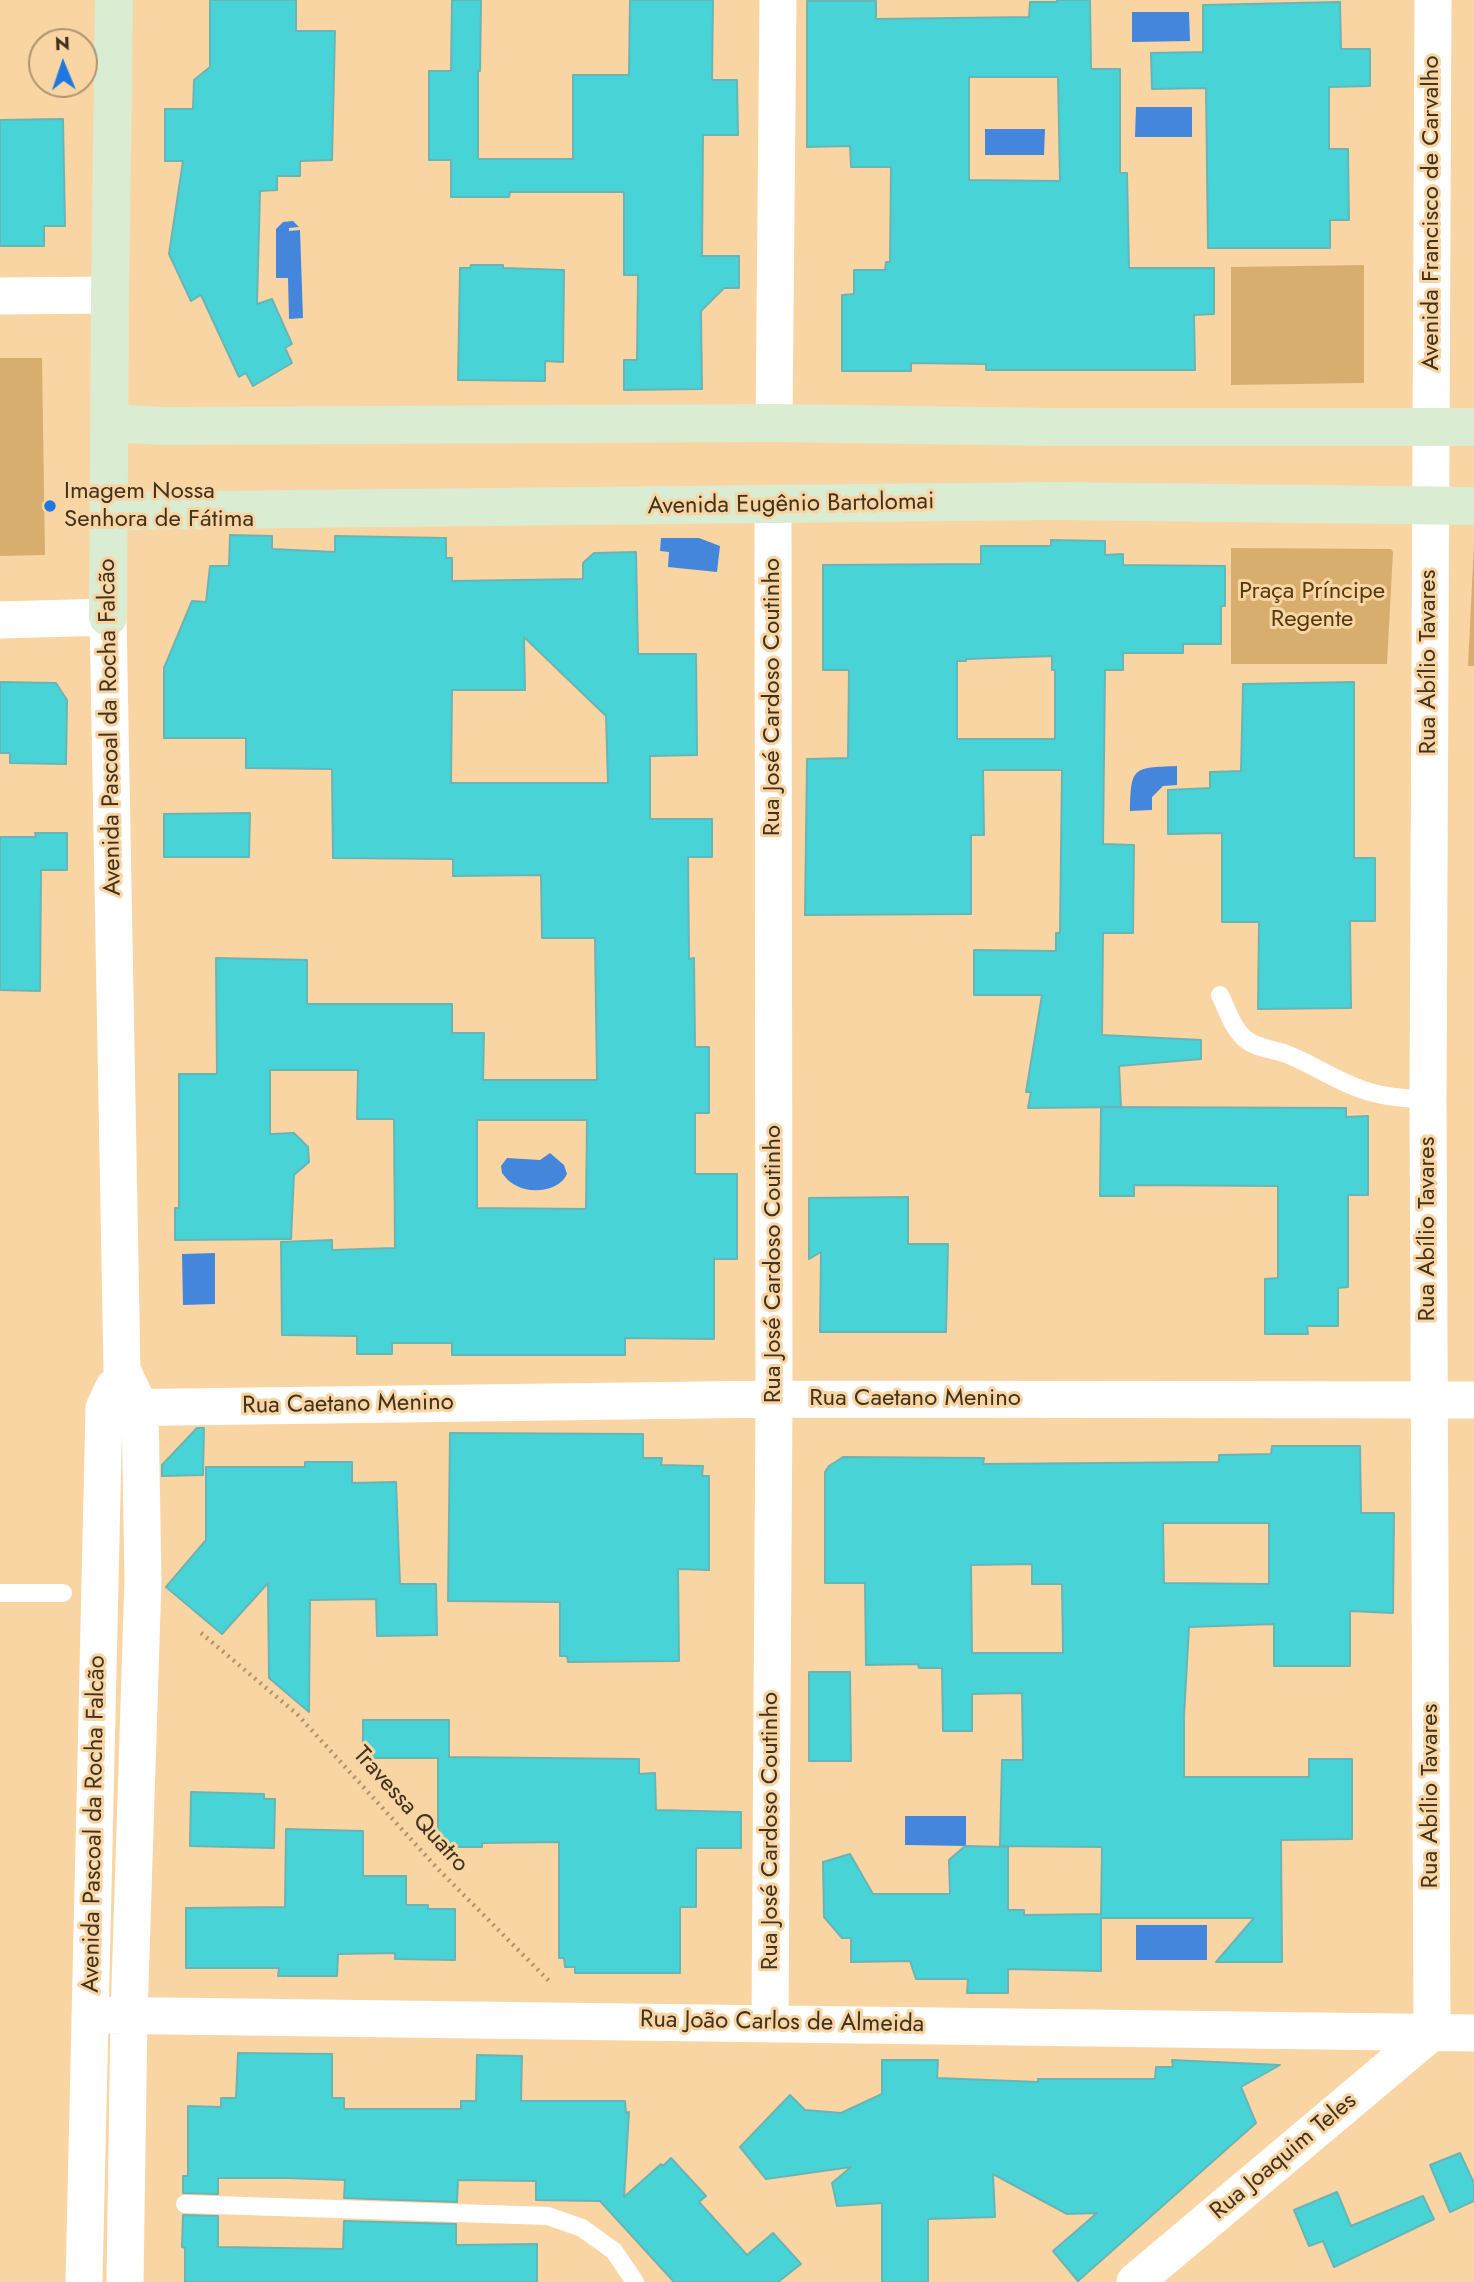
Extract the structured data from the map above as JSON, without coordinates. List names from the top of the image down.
{
  "streets": {
    "street": [
      "Avenida Francisco de Carvalho",
      "Avenida Eugênio Bartolomai",
      "Rua Abílio Tavares",
      "Rua José Cardoso Coutinho",
      "Avenida Pascoal da Rocha Falcão",
      "Rua Caetano Menino",
      "Rua João Carlos de Almeida",
      "Rua Joaquim Teles"
    ],
    "path": ["Travessa Quatro"]
  },
  "crossings": [
    ["Avenida Francisco de Carvalho", "Rua Abílio Tavares"],
    ["Avenida Eugênio Bartolomai", "Rua Abílio Tavares"],
    ["Avenida Eugênio Bartolomai", "Rua José Cardoso Coutinho"],
    ["Avenida Eugênio Bartolomai", "Avenida Pascoal da Rocha Falcão"],
    ["Rua Abílio Tavares", "Rua Caetano Menino"],
    ["Rua Abílio Tavares", "Rua João Carlos de Almeida"],
    ["Rua Abílio Tavares", "Rua Joaquim Teles"],
    ["Rua José Cardoso Coutinho", "Rua Caetano Menino"],
    ["Rua José Cardoso Coutinho", "Rua João Carlos de Almeida"],
    ["Avenida Pascoal da Rocha Falcão", "Rua Caetano Menino"],
    ["Avenida Pascoal da Rocha Falcão", "Rua João Carlos de Almeida"],
    ["Travessa Quatro", "Rua João Carlos de Almeida"],
    ["Rua João Carlos de Almeida", "Rua Joaquim Teles"]
  ],
  "parks": ["Praça Príncipe Regente"],
  "places": ["Imagem Nossa Senhora de Fátima"],
  "north": "top"
}
